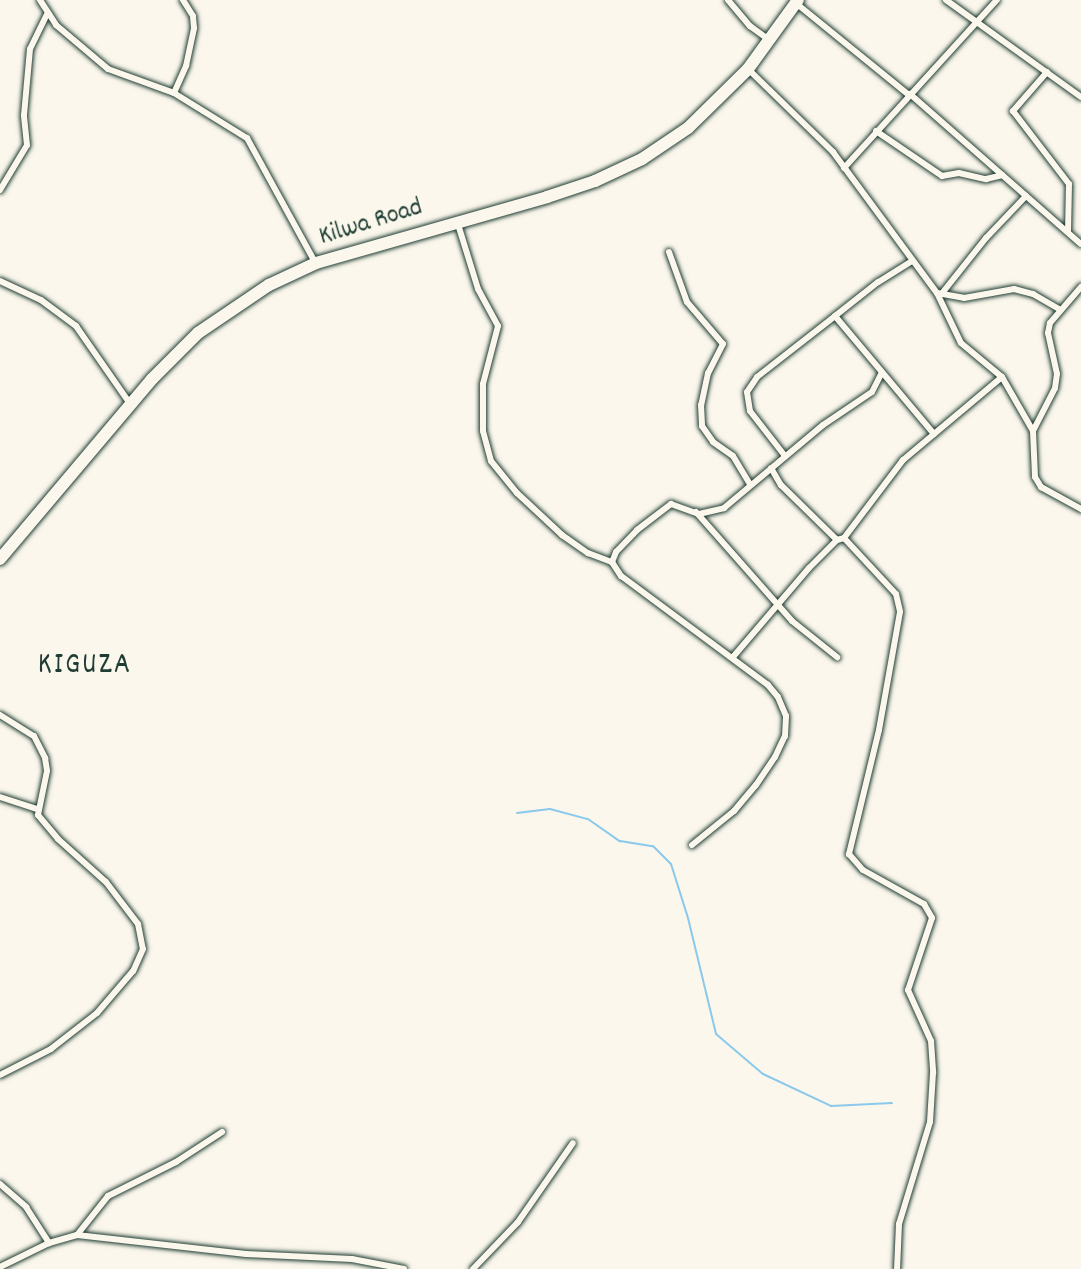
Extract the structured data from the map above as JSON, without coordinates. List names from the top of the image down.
{
  "streets": {
    "highway": ["Kilwa Road"]
  },
  "districts": ["KIGUZA"]
}
